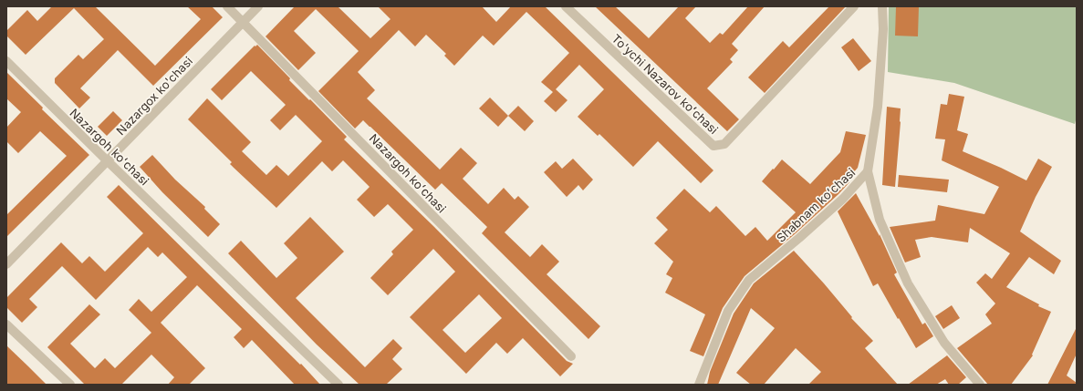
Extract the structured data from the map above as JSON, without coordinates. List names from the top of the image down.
{
  "streets": {
    "street": [
      "To'ychi Nazarov koʻchasi",
      "Nazargox ko'chasi",
      "Nazargoh koʻchasi",
      "Shabnam koʻchasi"
    ]
  },
  "crossings": [
    ["Nazargox ko'chasi", "Nazargoh koʻchasi"]
  ]
}
